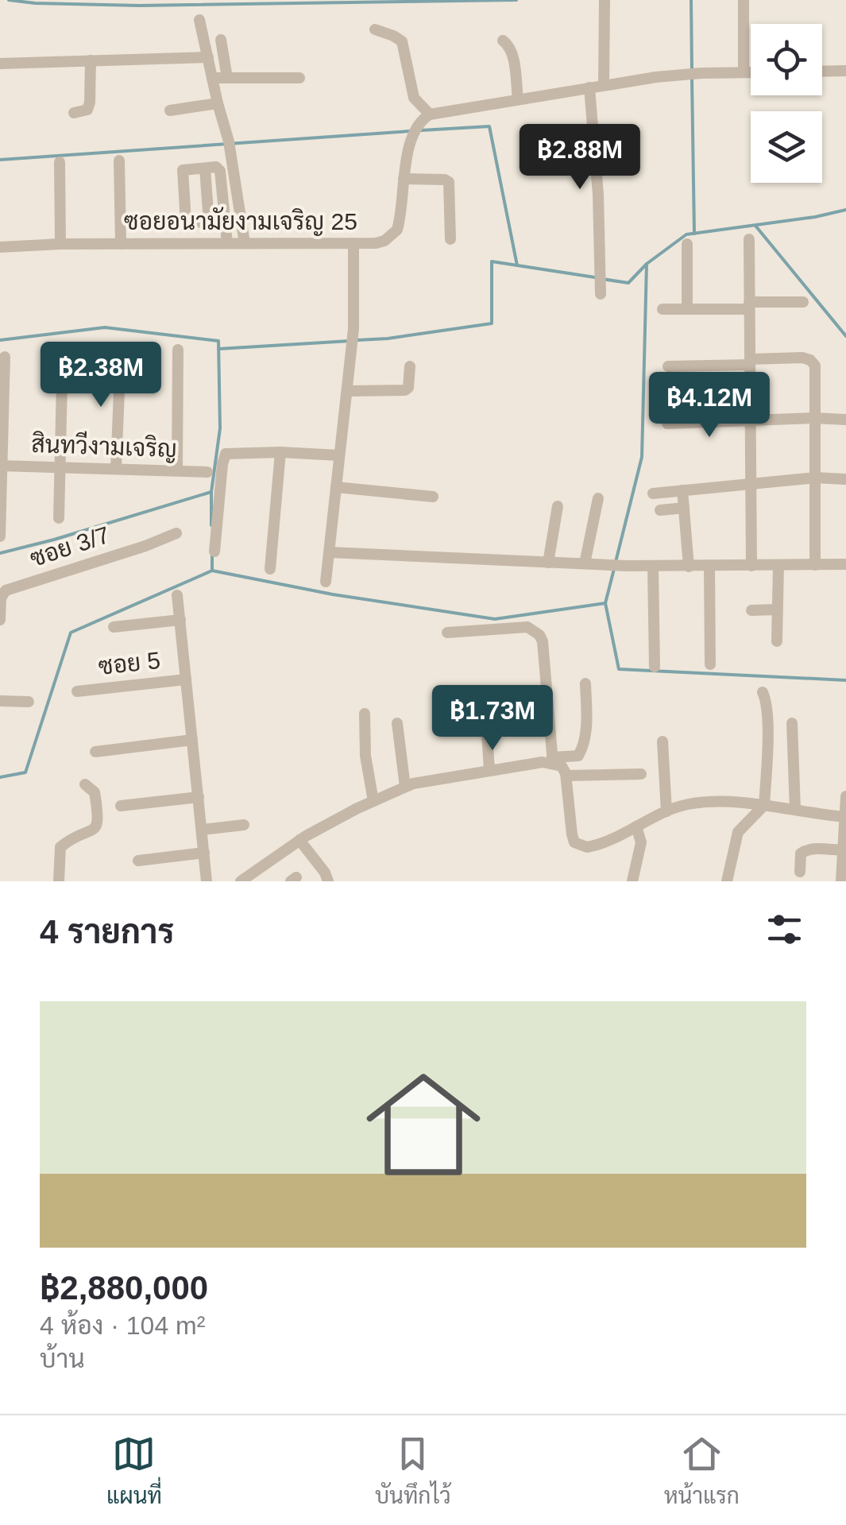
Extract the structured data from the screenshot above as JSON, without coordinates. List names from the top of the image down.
{
  "streets": {
    "street": [
      "ซอยอนามัยงามเจริญ 25",
      "สินทวีงามเจริญ",
      "ซอย 3/7",
      "ซอย 5"
    ]
  },
  "page": {
    "price": [
      "฿2.88M",
      "฿2.38M",
      "฿4.12M",
      "฿1.73M"
    ],
    "heading": "4 รายการ",
    "list": [
      {
        "name": "฿2,880,000",
        "note": "4 ห้อง · 104 m² · บ้าน"
      }
    ],
    "tabs": ["แผนที่", "บันทึกไว้", "หน้าแรก"]
  }
}
